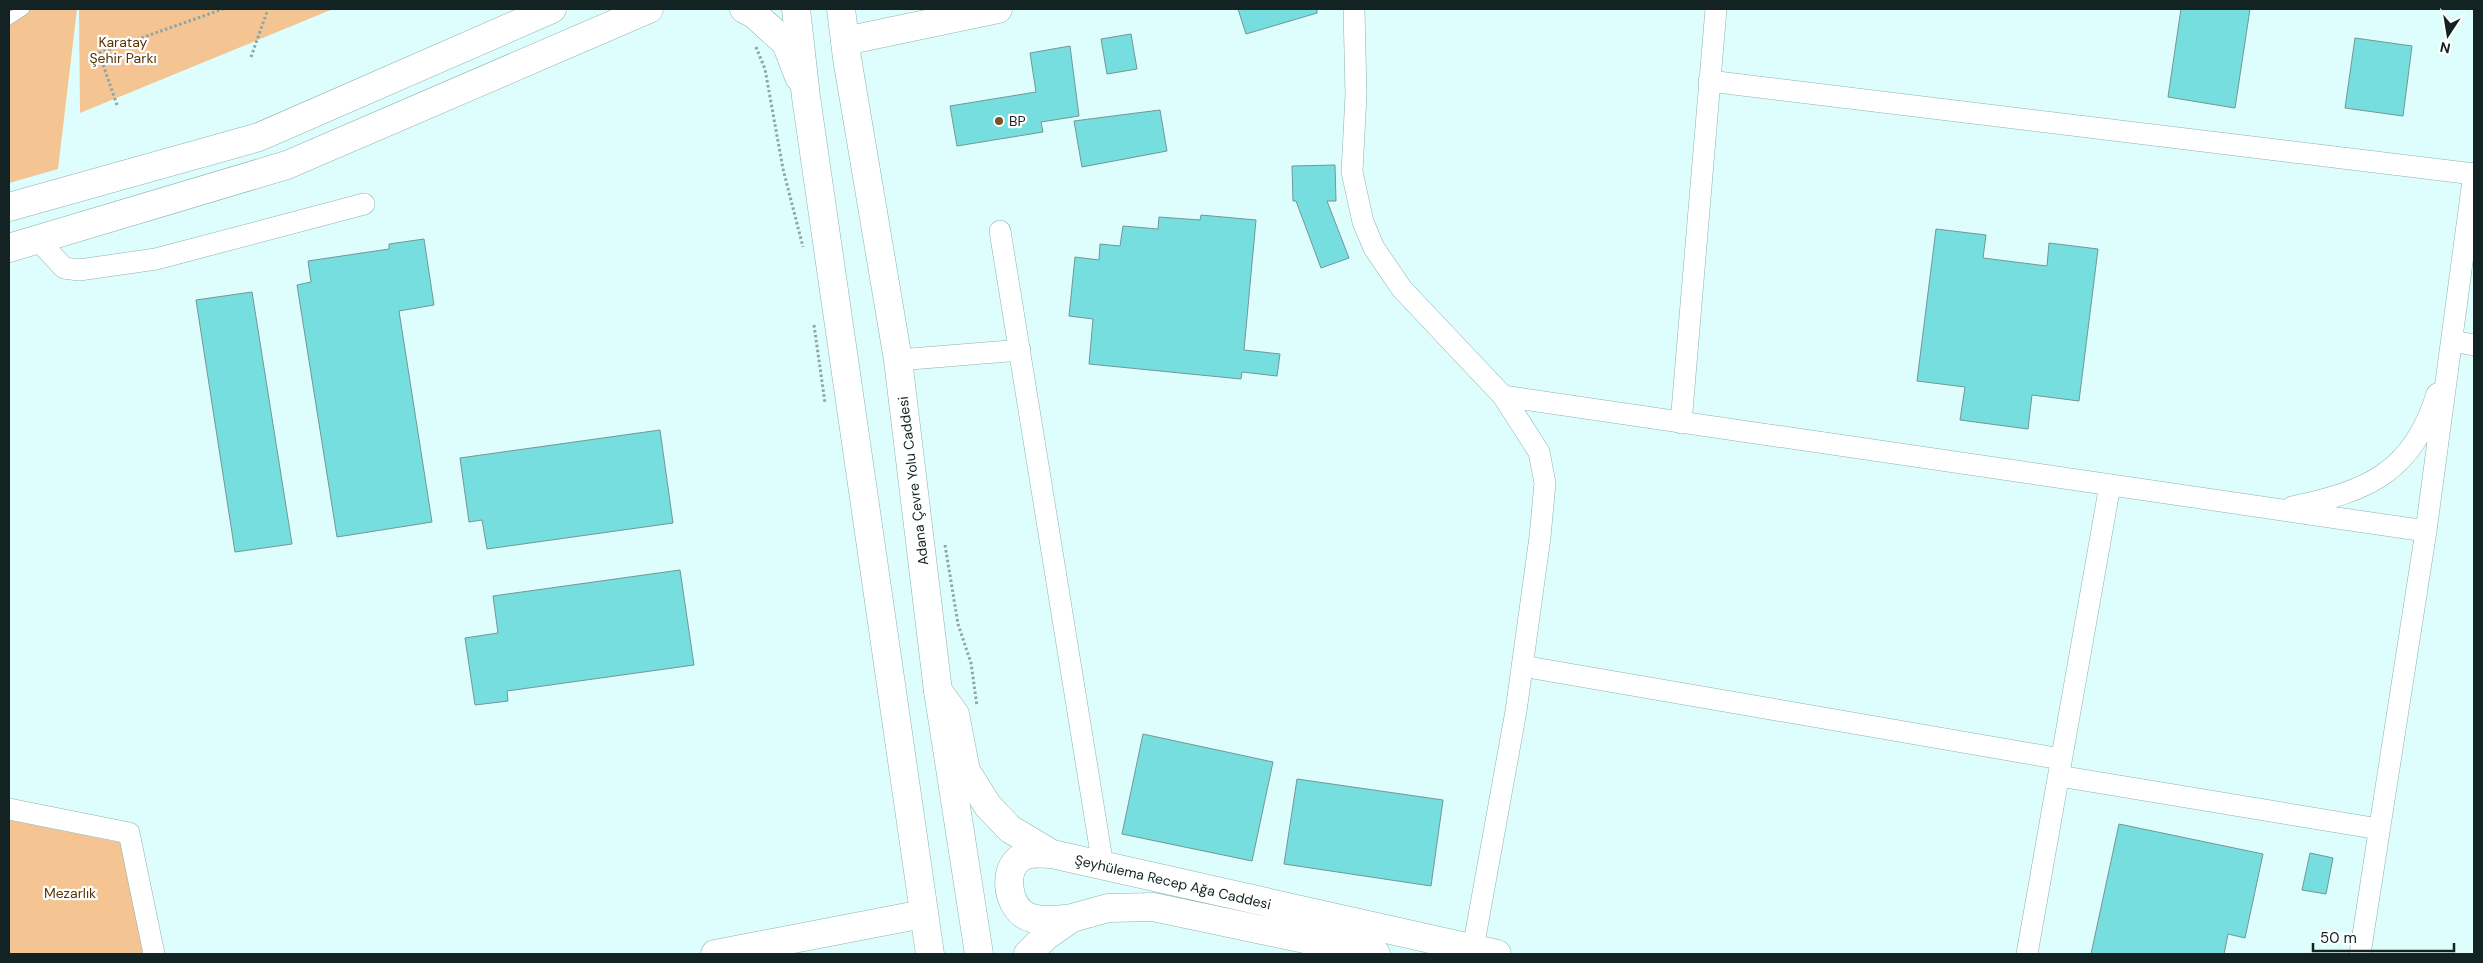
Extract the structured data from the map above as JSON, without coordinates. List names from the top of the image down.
{
  "streets": {
    "main road": ["Adana Çevre Yolu Caddesi", "Şeyhülema Recep Ağa Caddesi"]
  },
  "crossings": [
    ["Adana Çevre Yolu Caddesi", "Şeyhülema Recep Ağa Caddesi"]
  ],
  "parks": ["Karatay Şehir Parkı", "Mezarlık"],
  "places": ["BP"],
  "scale_bar": "50 m",
  "north": "bottom"
}
